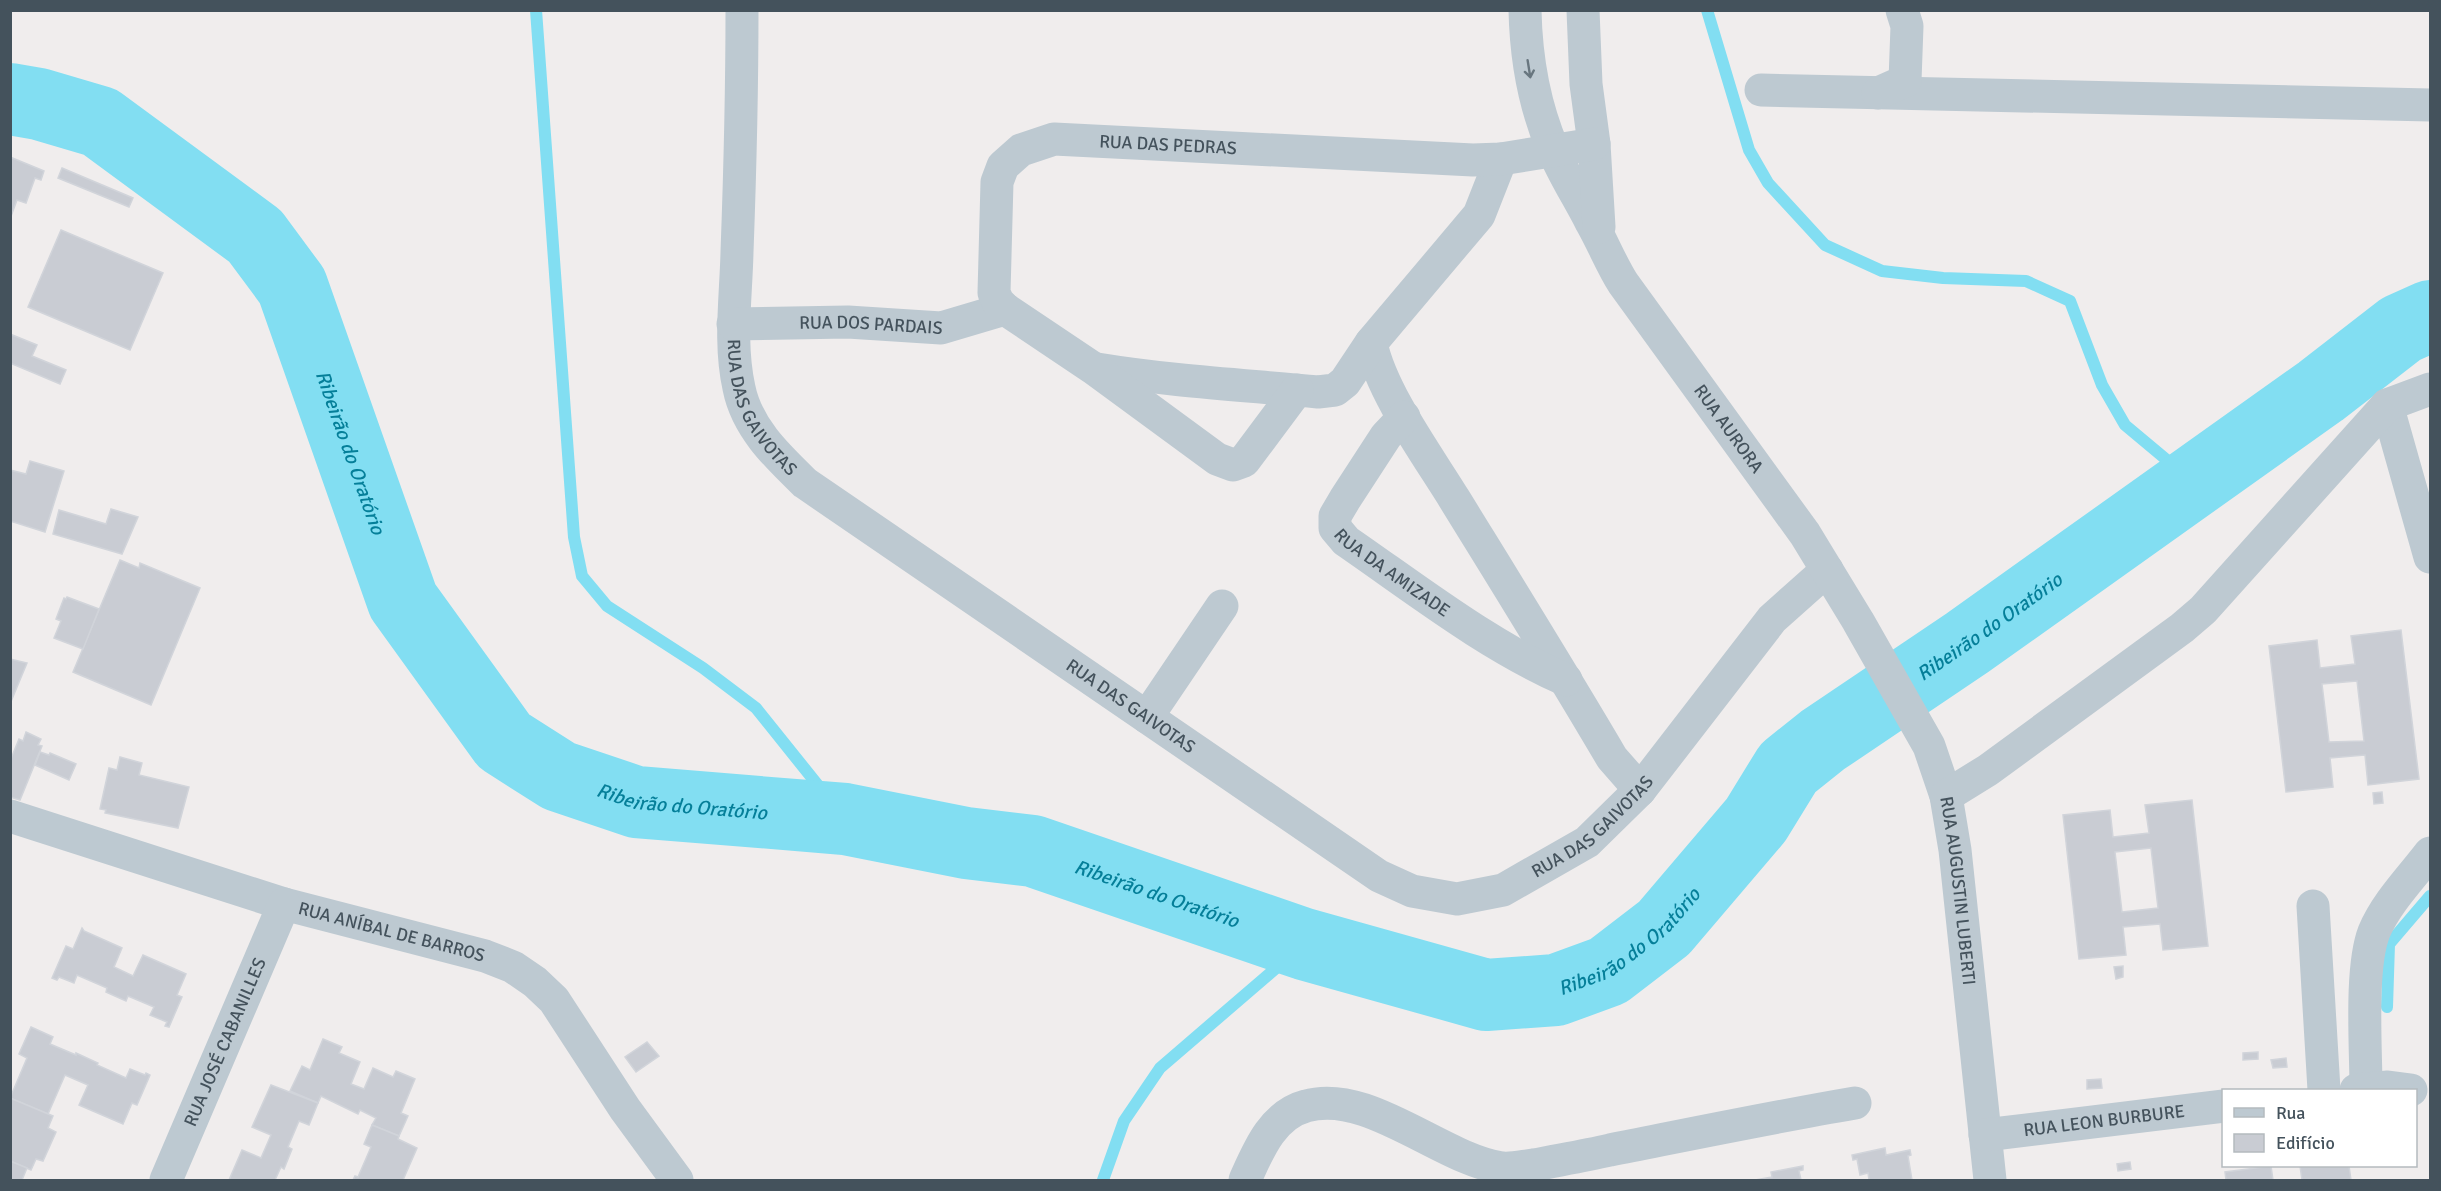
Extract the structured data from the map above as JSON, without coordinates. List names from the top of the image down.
{
  "streets": {
    "street": [
      "RUA DAS PEDRAS",
      "RUA DOS PARDAIS",
      "RUA DAS GAIVOTAS",
      "RUA AURORA",
      "RUA DA AMIZADE",
      "RUA AUGUSTIN LUBERTI",
      "RUA ANÍBAL DE BARROS",
      "RUA JOSÉ CABANILLES",
      "RUA LEON BURBURE"
    ]
  },
  "crossings": [
    ["RUA DAS PEDRAS", "RUA DOS PARDAIS"],
    ["RUA DAS PEDRAS", "RUA AURORA"],
    ["RUA DOS PARDAIS", "RUA DAS GAIVOTAS"],
    ["RUA DAS GAIVOTAS", "RUA AURORA"],
    ["RUA AURORA", "RUA AUGUSTIN LUBERTI"],
    ["RUA AUGUSTIN LUBERTI", "RUA LEON BURBURE"],
    ["RUA ANÍBAL DE BARROS", "RUA JOSÉ CABANILLES"]
  ],
  "water": ["Ribeirão do Oratório"],
  "legend": ["Rua", "Edifício"]
}
